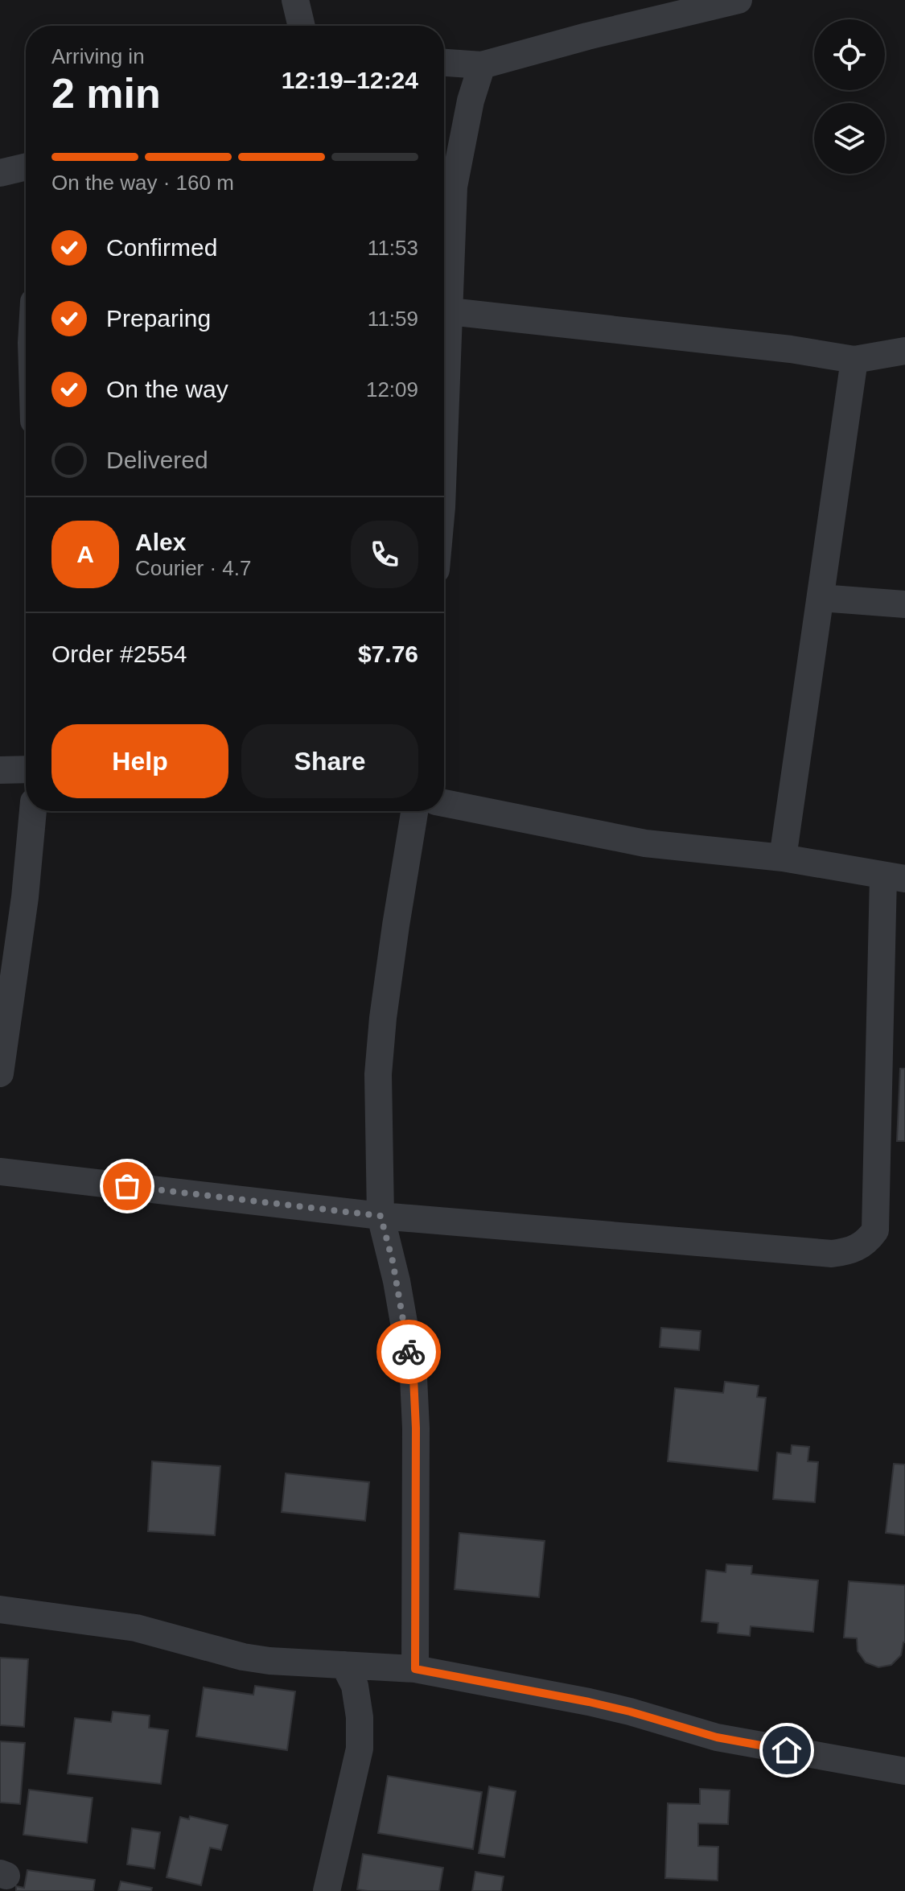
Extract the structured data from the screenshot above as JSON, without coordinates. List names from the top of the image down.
{
  "page": {
    "heading": ["2 min", "Arriving in", "12:19–12:24"],
    "panel": [
      "Alex",
      "Courier · 4.7",
      "Order #2554",
      "$7.76"
    ],
    "bar": "On the way · 160 m",
    "list": [
      ["Confirmed", "11:53"],
      ["Preparing", "11:59"],
      ["On the way", "12:09"],
      "Delivered"
    ],
    "round": "A",
    "buttons": ["Help", "Share"]
  }
}
